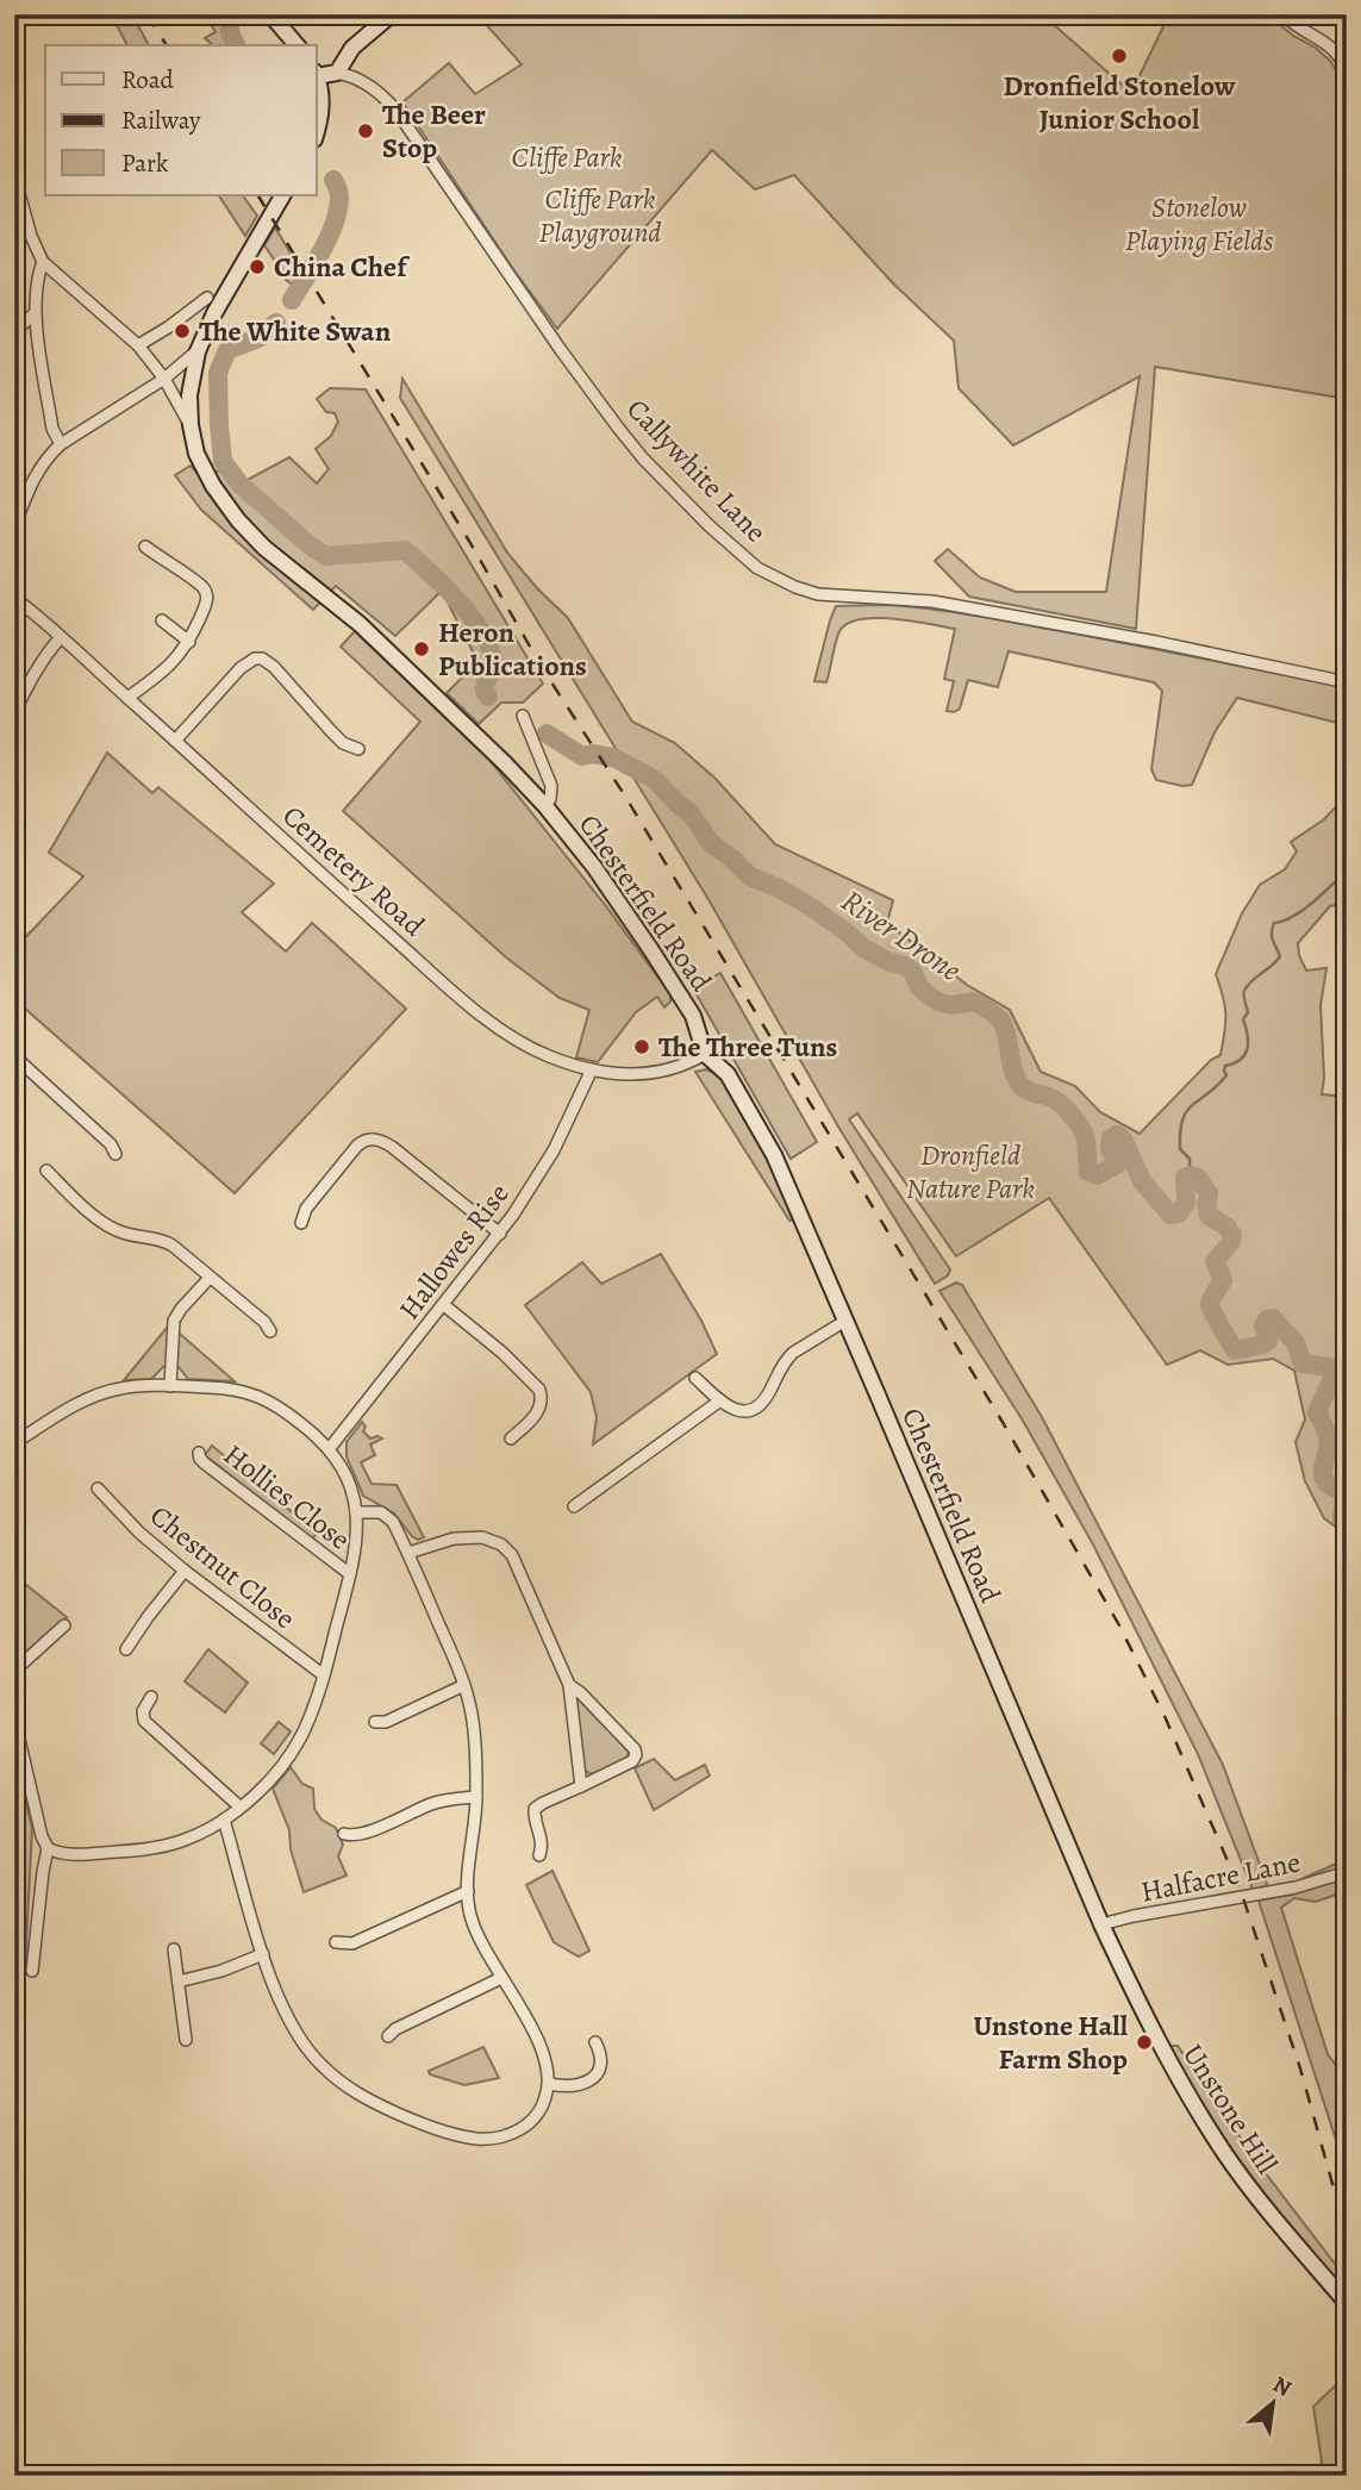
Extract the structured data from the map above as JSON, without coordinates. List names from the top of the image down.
{
  "streets": {
    "main road": ["Chesterfield Road", "Unstone Hill"],
    "street": [
      "Callywhite Lane",
      "Cemetery Road",
      "Hallowes Rise",
      "Hollies Close",
      "Chestnut Close",
      "Halfacre Lane"
    ]
  },
  "crossings": [
    ["Cemetery Road", "Chesterfield Road"],
    ["Cemetery Road", "Hallowes Rise"],
    ["Chesterfield Road", "Halfacre Lane"],
    ["Chesterfield Road", "Unstone Hill"],
    ["Halfacre Lane", "Unstone Hill"]
  ],
  "water": ["River Drone"],
  "parks": [
    "Cliffe Park",
    "Cliffe Park Playground",
    "Stonelow Playing Fields",
    "Dronfield Nature Park"
  ],
  "places": [
    "Dronfield Stonelow Junior School",
    "The Beer Stop",
    "China Chef",
    "The White Swan",
    "Heron Publications",
    "The Three Tuns",
    "Unstone Hall Farm Shop"
  ],
  "legend": ["Road", "Railway", "Park"],
  "north": "top right"
}
